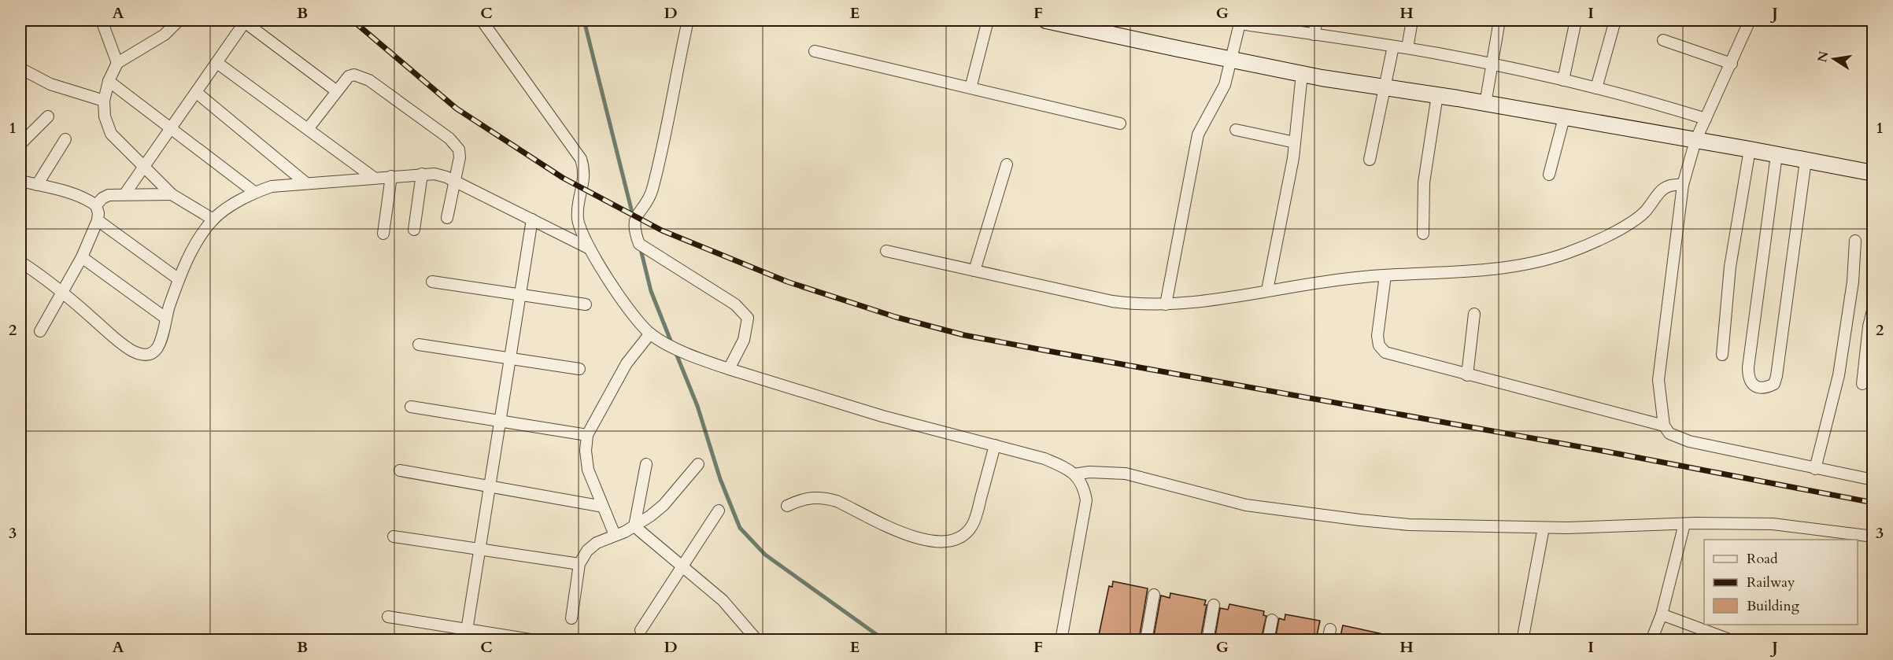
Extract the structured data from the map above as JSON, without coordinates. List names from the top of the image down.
{
  "legend": ["Road", "Railway", "Building"],
  "north": "left",
  "grid": {
    "columns": [
      "A",
      "B",
      "C",
      "D",
      "E",
      "F",
      "G",
      "H",
      "I",
      "J"
    ],
    "rows": ["1", "2", "3"]
  }
}
